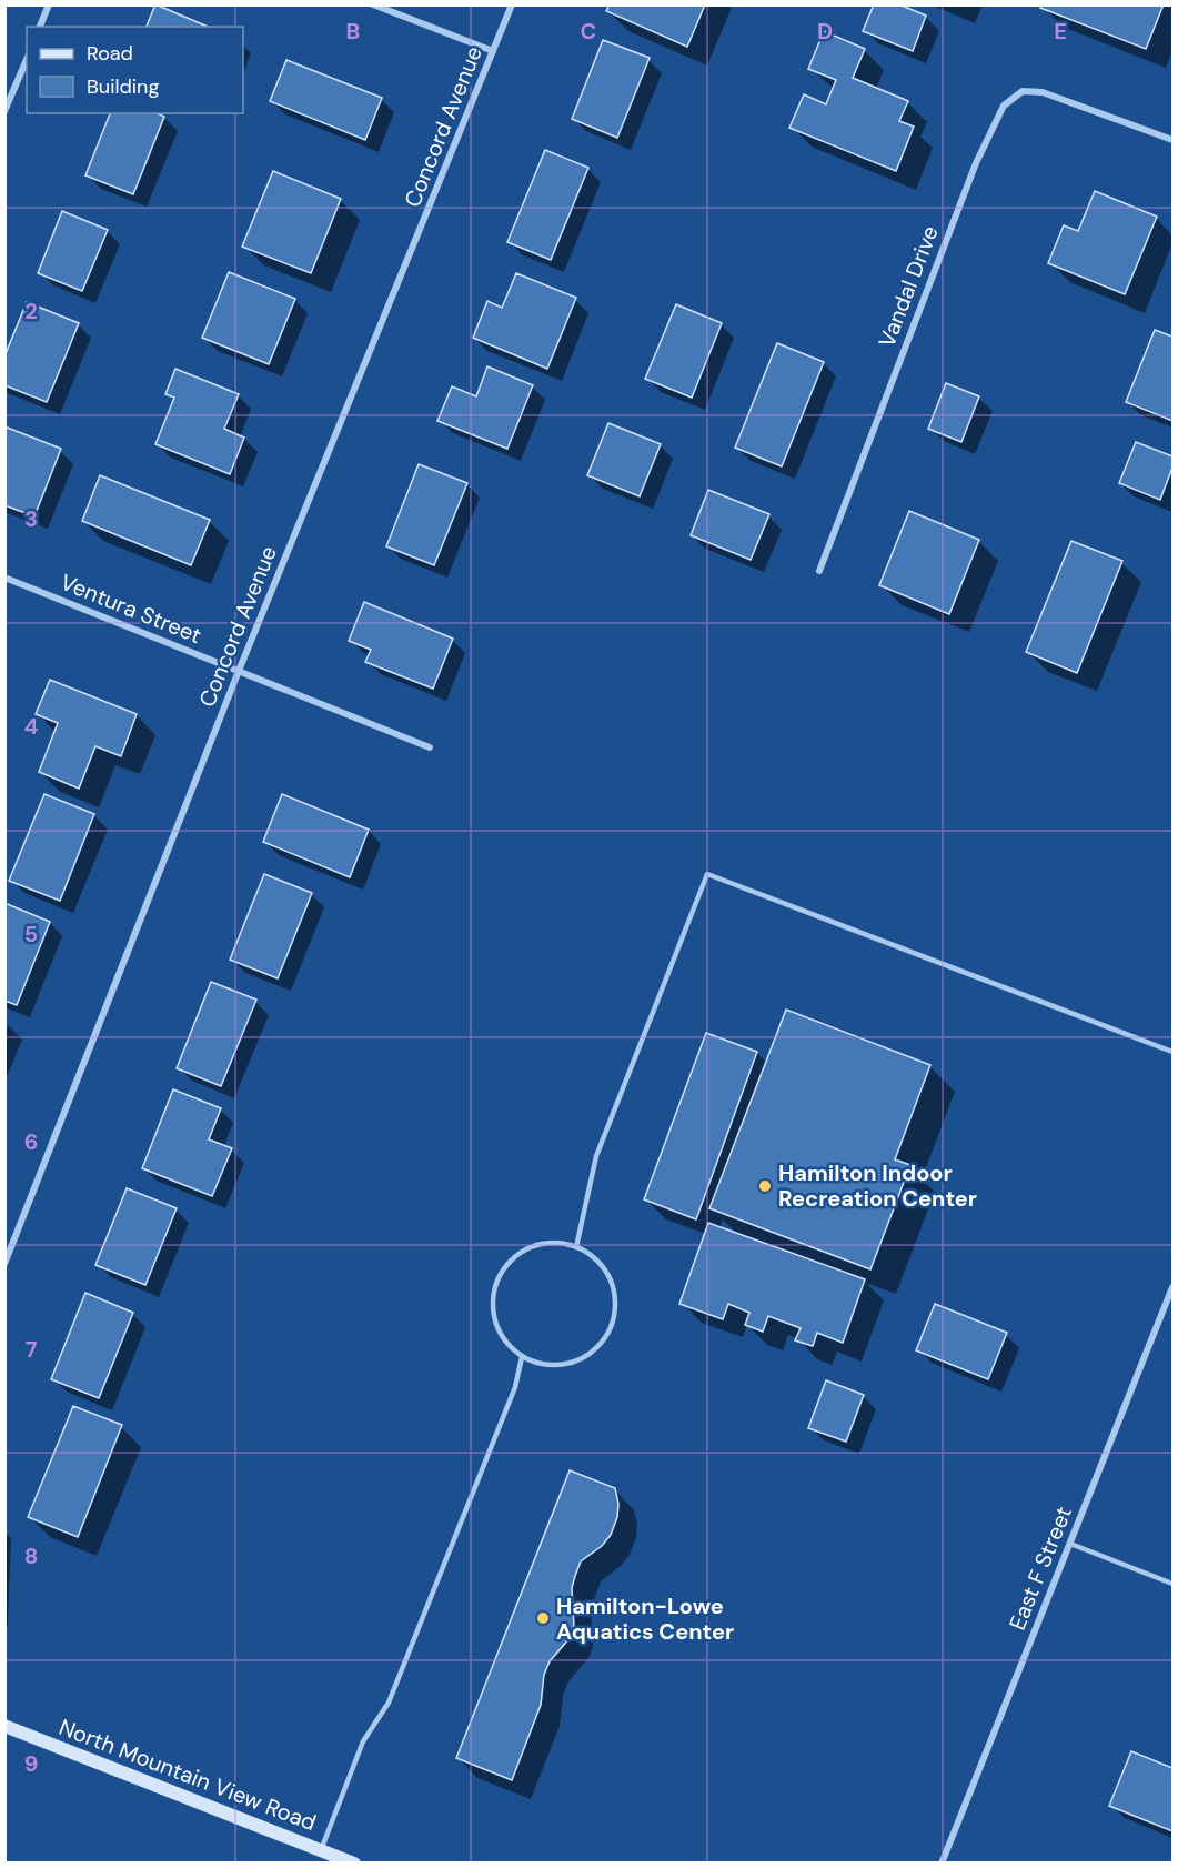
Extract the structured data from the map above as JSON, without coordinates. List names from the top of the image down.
{
  "streets": {
    "street": [
      "Concord Avenue",
      "Vandal Drive",
      "Ventura Street",
      "East F Street",
      "North Mountain View Road"
    ]
  },
  "crossings": [
    ["Concord Avenue", "Ventura Street"]
  ],
  "places": ["Hamilton Indoor Recreation Center", "Hamilton-Lowe Aquatics Center"],
  "legend": ["Road", "Building"],
  "grid": {
    "columns": [
      "B",
      "C",
      "D",
      "E"
    ],
    "rows": [
      "2",
      "3",
      "4",
      "5",
      "6",
      "7",
      "8",
      "9"
    ]
  }
}
